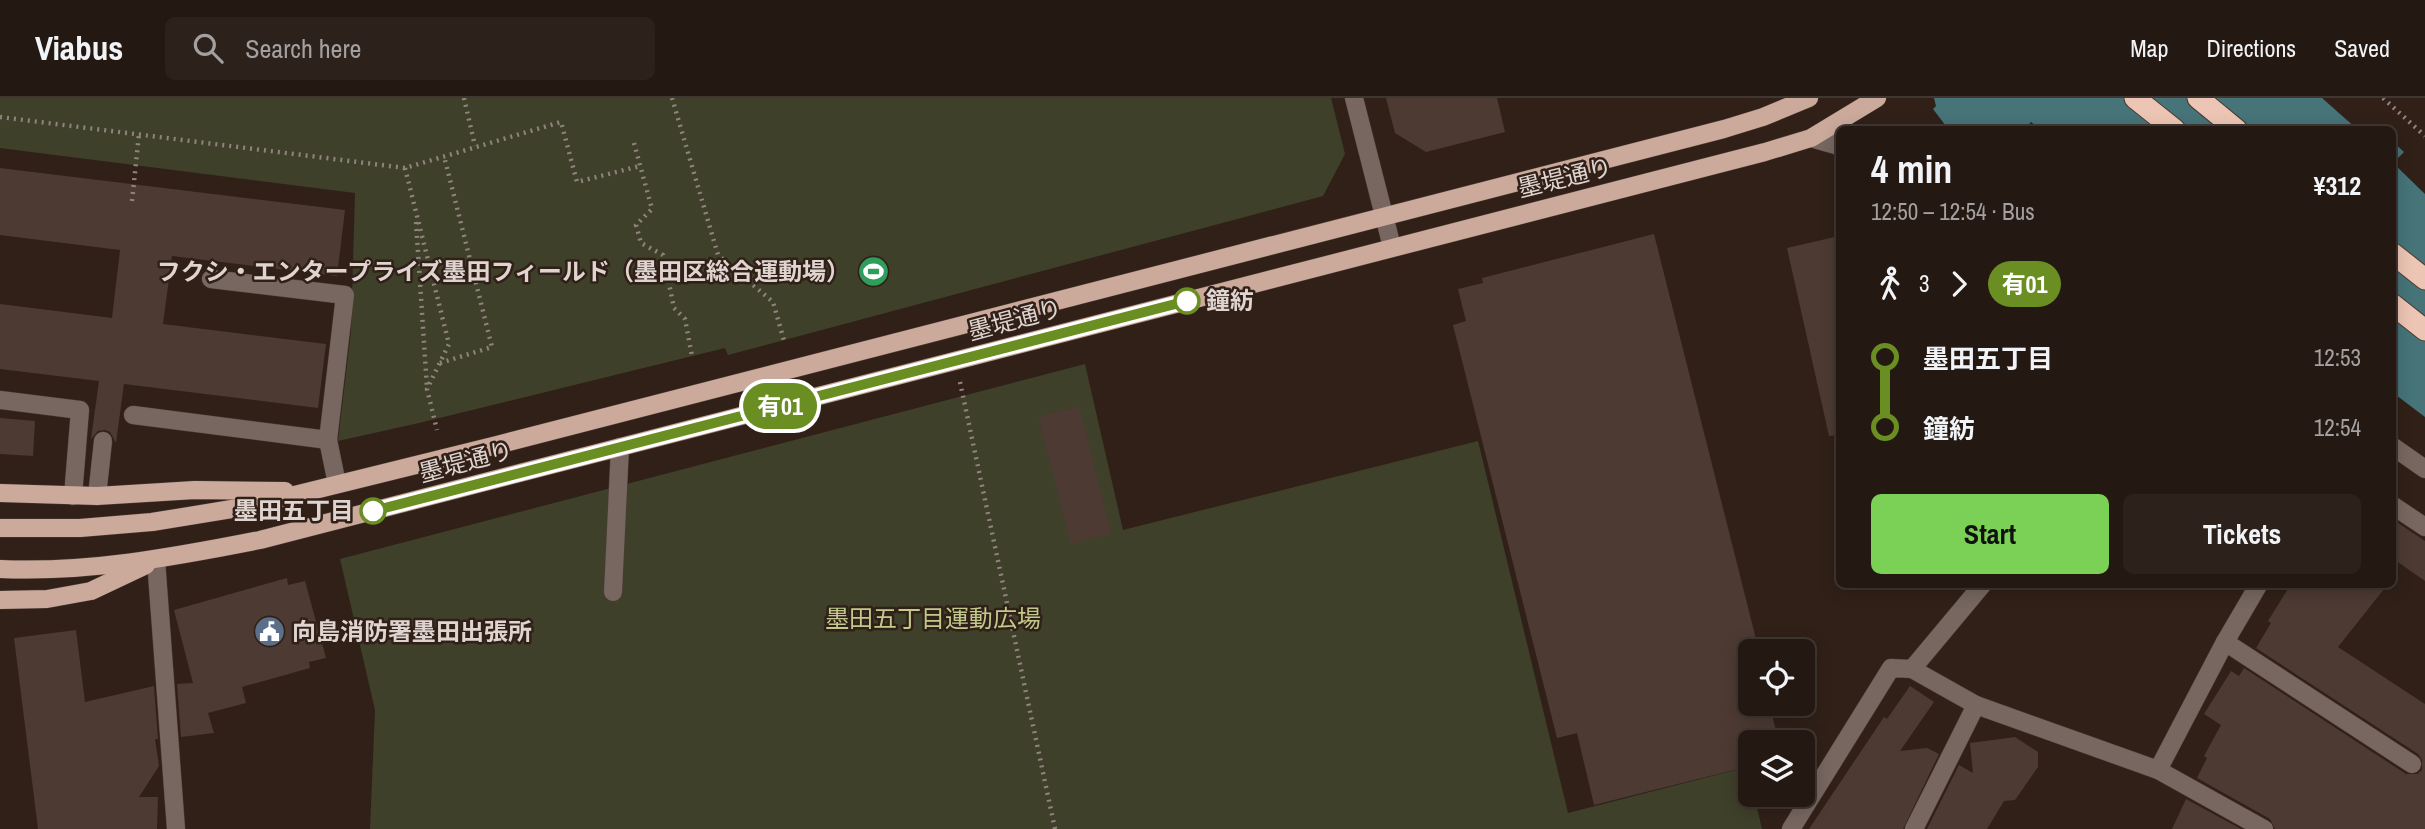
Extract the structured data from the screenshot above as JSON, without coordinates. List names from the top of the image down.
{
  "streets": {
    "main road": ["墨堤通り"]
  },
  "parks": ["墨田五丁目運動広場"],
  "places": {
    "sports": ["フクシ・エンタープライズ墨田フィールド（墨田区総合運動場）"],
    "other": ["鐘紡", "墨田五丁目"],
    "public building": ["向島消防署墨田出張所"]
  },
  "lines": ["bus line 有01"],
  "page": {
    "header": "Viabus",
    "search": "Search here",
    "nav": ["Map", "Directions", "Saved"],
    "on_map": "有01",
    "heading": ["4 min", "12:50 – 12:54 · Bus", "¥312"],
    "legs": ["3", "有01"],
    "list": [
      {
        "name": "墨田五丁目",
        "value": "12:53"
      },
      {
        "name": "鐘紡",
        "value": "12:54"
      }
    ],
    "buttons": ["Start", "Tickets"]
  }
}
